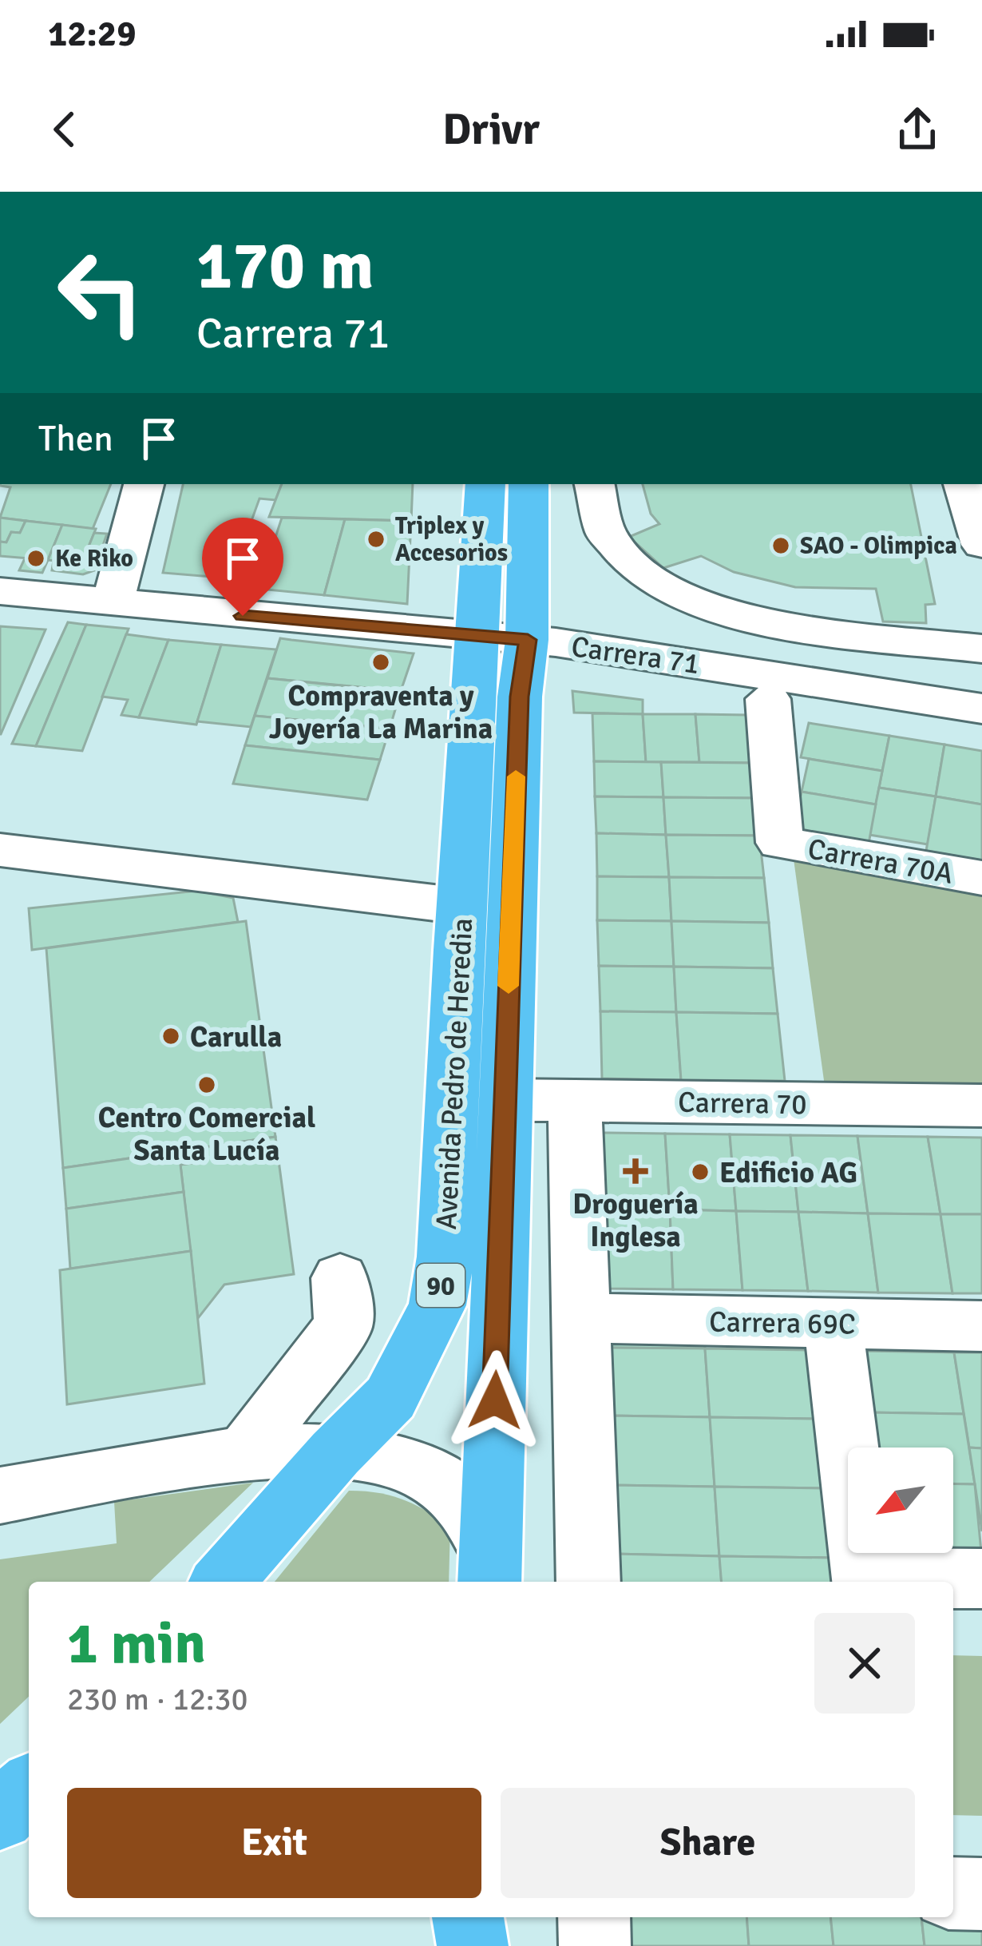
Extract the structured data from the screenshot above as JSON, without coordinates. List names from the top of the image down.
{
  "streets": {
    "highway": ["Avenida Pedro de Heredia", "90"],
    "street": [
      "Carrera 71",
      "Carrera 70A",
      "Carrera 70",
      "Carrera 69C"
    ]
  },
  "crossings": [
    ["Carrera 71", "Carrera 70A"],
    ["Carrera 71", "Avenida Pedro de Heredia"],
    ["Avenida Pedro de Heredia", "Carrera 70"]
  ],
  "places": {
    "other": [
      "Triplex y Accesorios",
      "SAO - Olimpica",
      "Ke Riko",
      "Compraventa y Joyería La Marina",
      "Carulla",
      "Centro Comercial Santa Lucía",
      "Edificio AG"
    ],
    "health": ["Droguería Inglesa"]
  },
  "north": "bottom left",
  "page": {
    "status": "12:29",
    "header": "Drivr",
    "turn": ["170 m", "Carrera 71"],
    "then": "Then",
    "heading": ["1 min", "230 m · 12:30"],
    "buttons": ["Exit", "Share"]
  }
}
